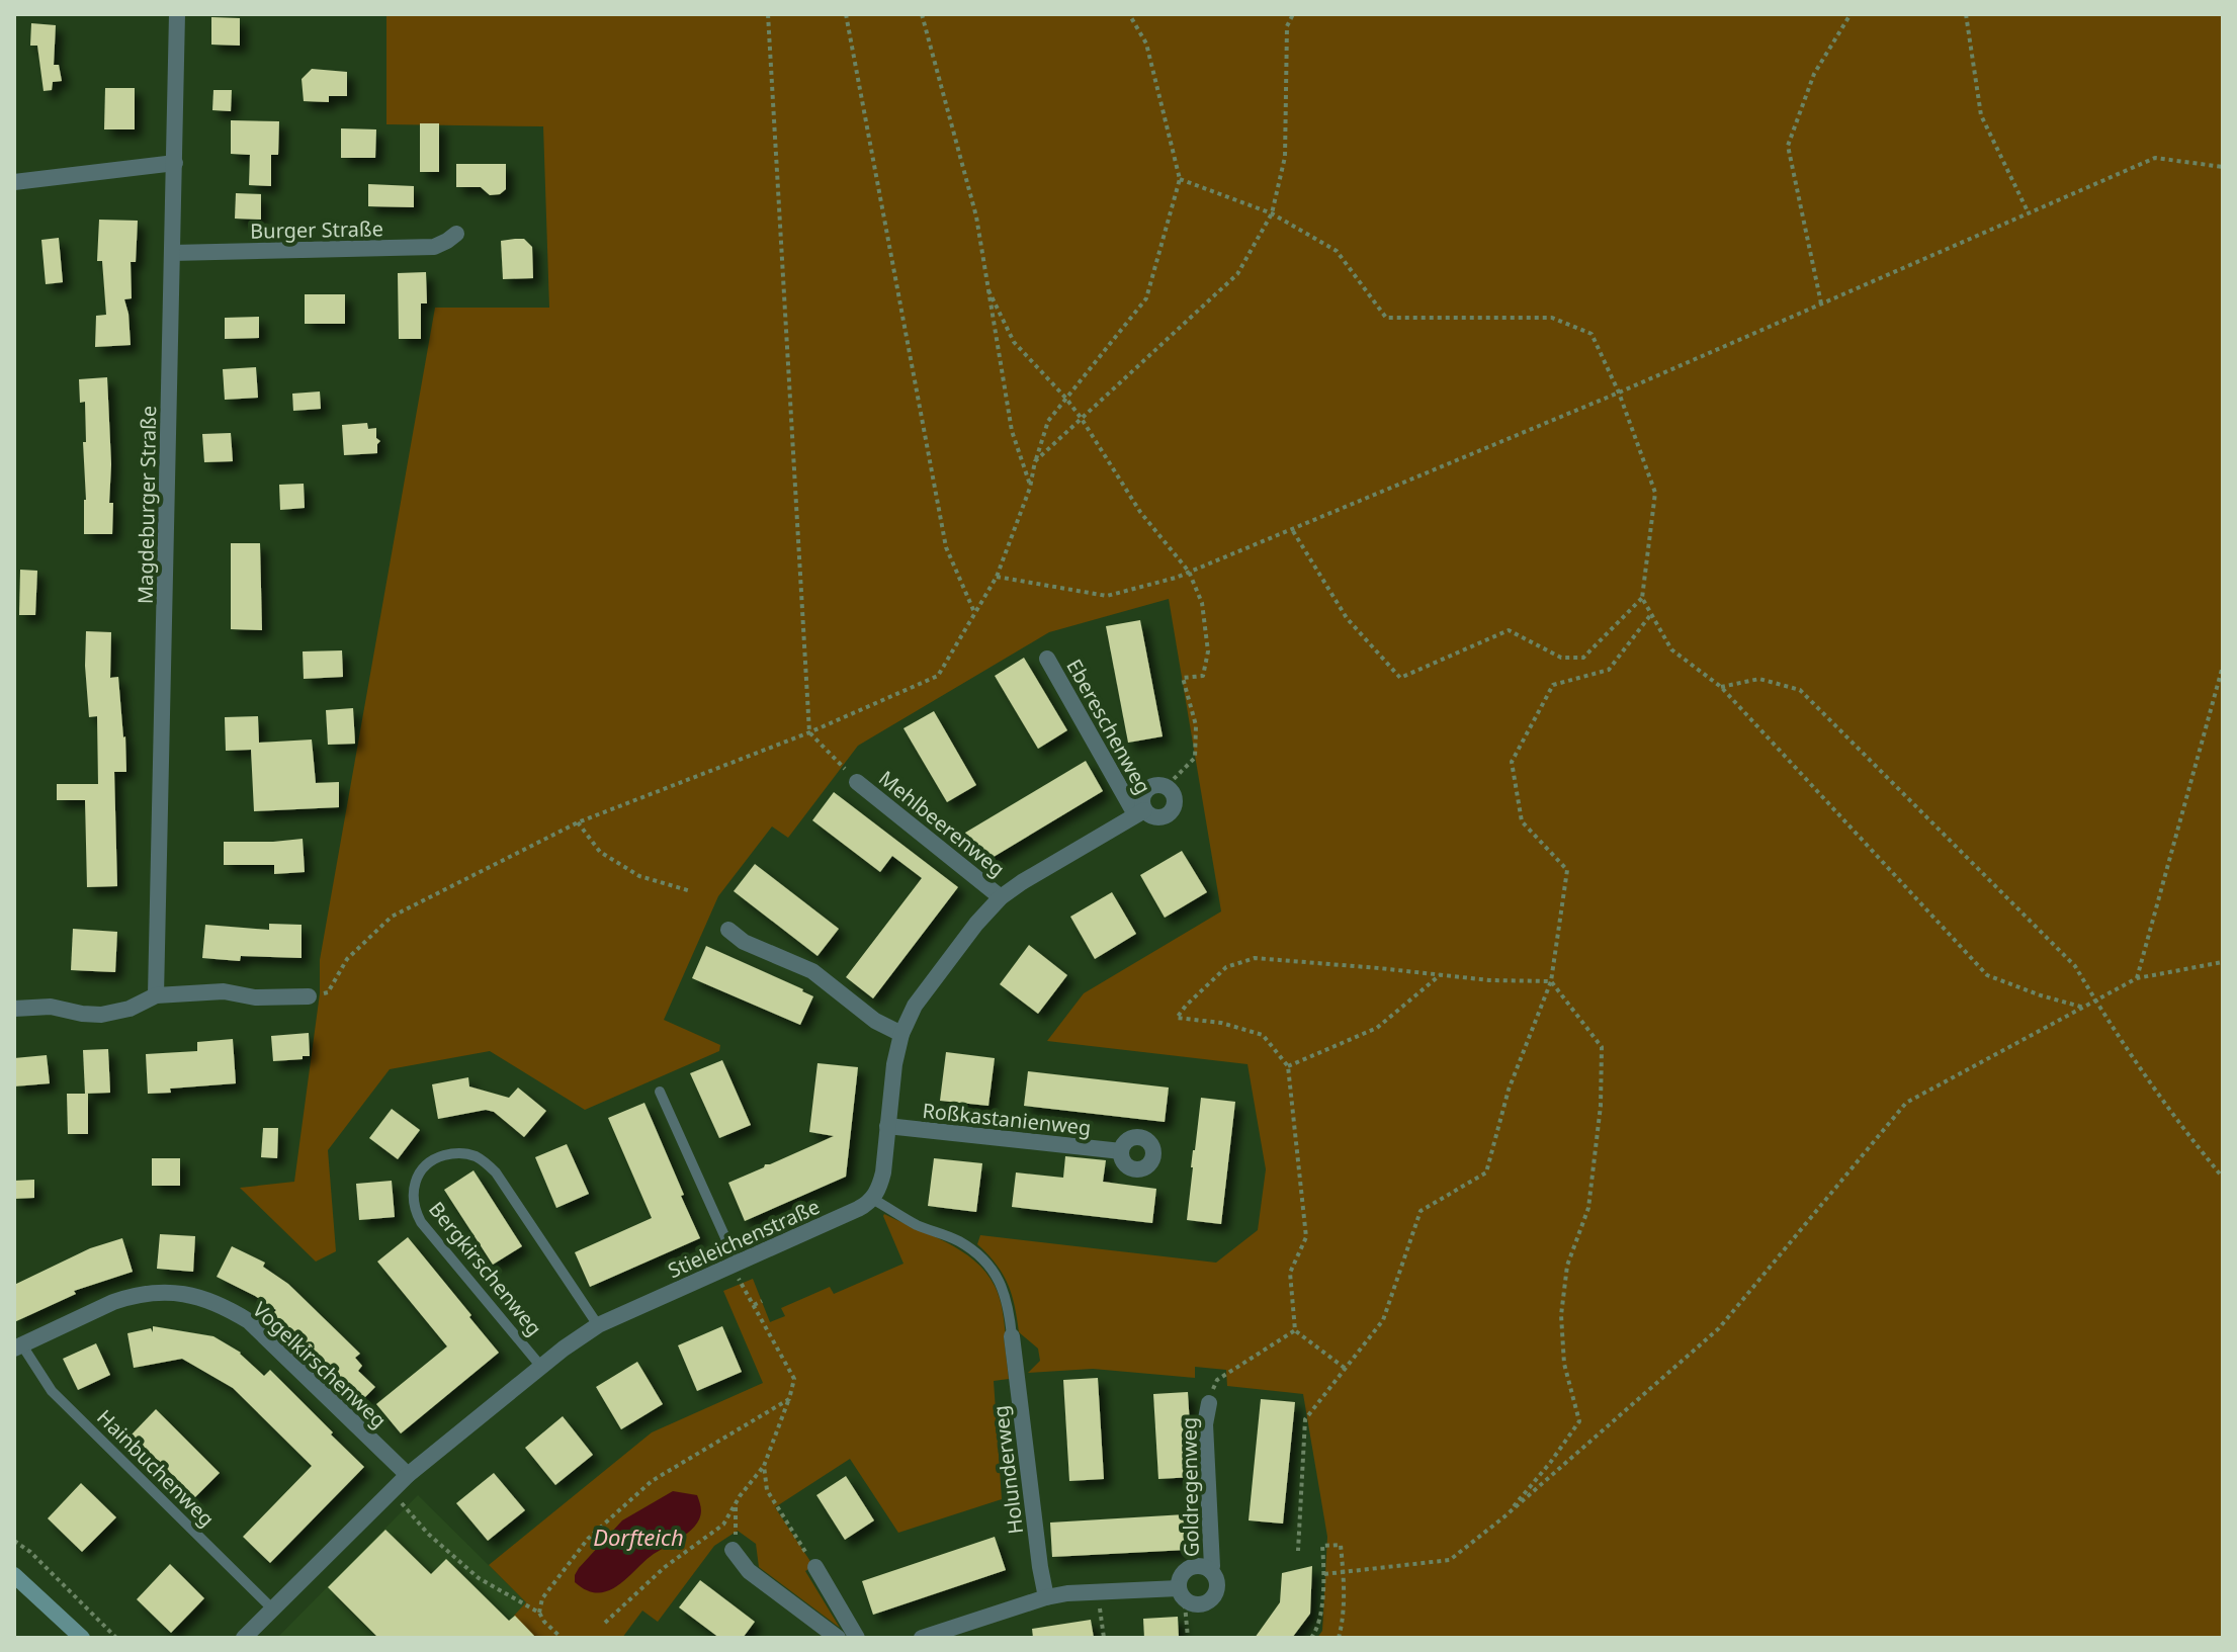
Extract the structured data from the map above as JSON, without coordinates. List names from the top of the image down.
{
  "streets": {
    "street": [
      "Burger Straße",
      "Magdeburger Straße",
      "Ebereschenweg",
      "Mehlbeerenweg",
      "Roßkastanienweg",
      "Stieleichenstraße",
      "Vogelkirschenweg",
      "Holunderweg",
      "Goldregenweg"
    ],
    "lane": ["Bergkirschenweg", "Hainbuchenweg"]
  },
  "crossings": [
    ["Burger Straße", "Magdeburger Straße"],
    ["Stieleichenstraße", "Bergkirschenweg"],
    ["Stieleichenstraße", "Vogelkirschenweg"],
    ["Stieleichenstraße", "Hainbuchenweg"],
    ["Vogelkirschenweg", "Hainbuchenweg"]
  ],
  "water": ["Dorfteich"]
}
